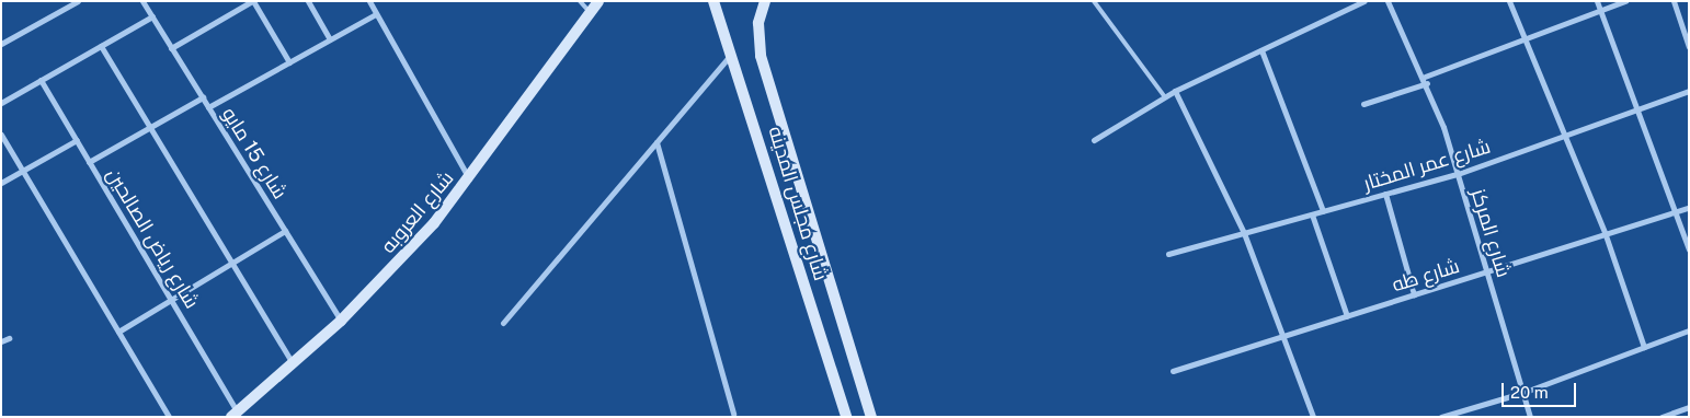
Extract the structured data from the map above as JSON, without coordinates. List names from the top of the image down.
{
  "streets": {
    "street": [
      "شارع 15 مايو",
      "شارع عمر المختار",
      "شارع مجلس المدينه",
      "شارع العروبه",
      "شارع المركز",
      "شارع رياض الصالحين",
      "شارع طه"
    ]
  },
  "crossings": [
    ["شارع 15 مايو", "شارع العروبه"],
    ["شارع عمر المختار", "شارع المركز"],
    ["شارع العروبه", "شارع رياض الصالحين"],
    ["شارع المركز", "شارع طه"]
  ],
  "scale_bar": "20 m"
}
